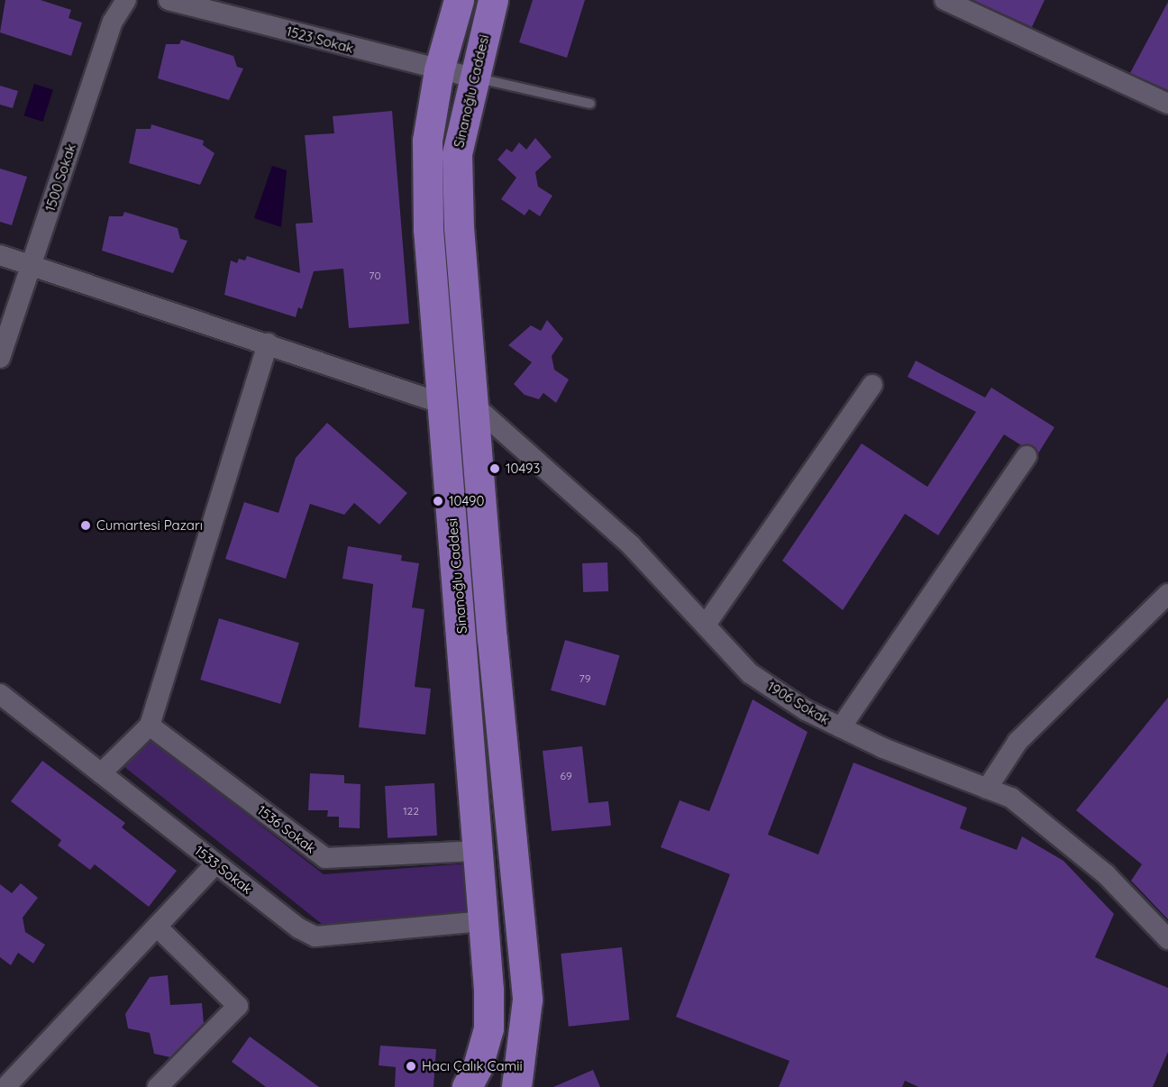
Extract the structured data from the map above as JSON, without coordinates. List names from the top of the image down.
{
  "streets": {
    "main road": ["Si̇nanoğlu Caddesi"],
    "street": [
      "1523 Sokak",
      "1500 Sokak",
      "1906 Sokak",
      "1536 Sokak",
      "1533 Sokak"
    ]
  },
  "crossings": [
    ["1523 Sokak", "Si̇nanoğlu Caddesi"],
    ["Si̇nanoğlu Caddesi", "1906 Sokak"],
    ["Si̇nanoğlu Caddesi", "1536 Sokak"],
    ["Si̇nanoğlu Caddesi", "1533 Sokak"]
  ],
  "places": [
    "10493",
    "10490",
    "Cumartesi Pazarı",
    "Hacı Çalık Camii"
  ],
  "house_numbers": [
    "70",
    "79",
    "69",
    "122"
  ]
}
